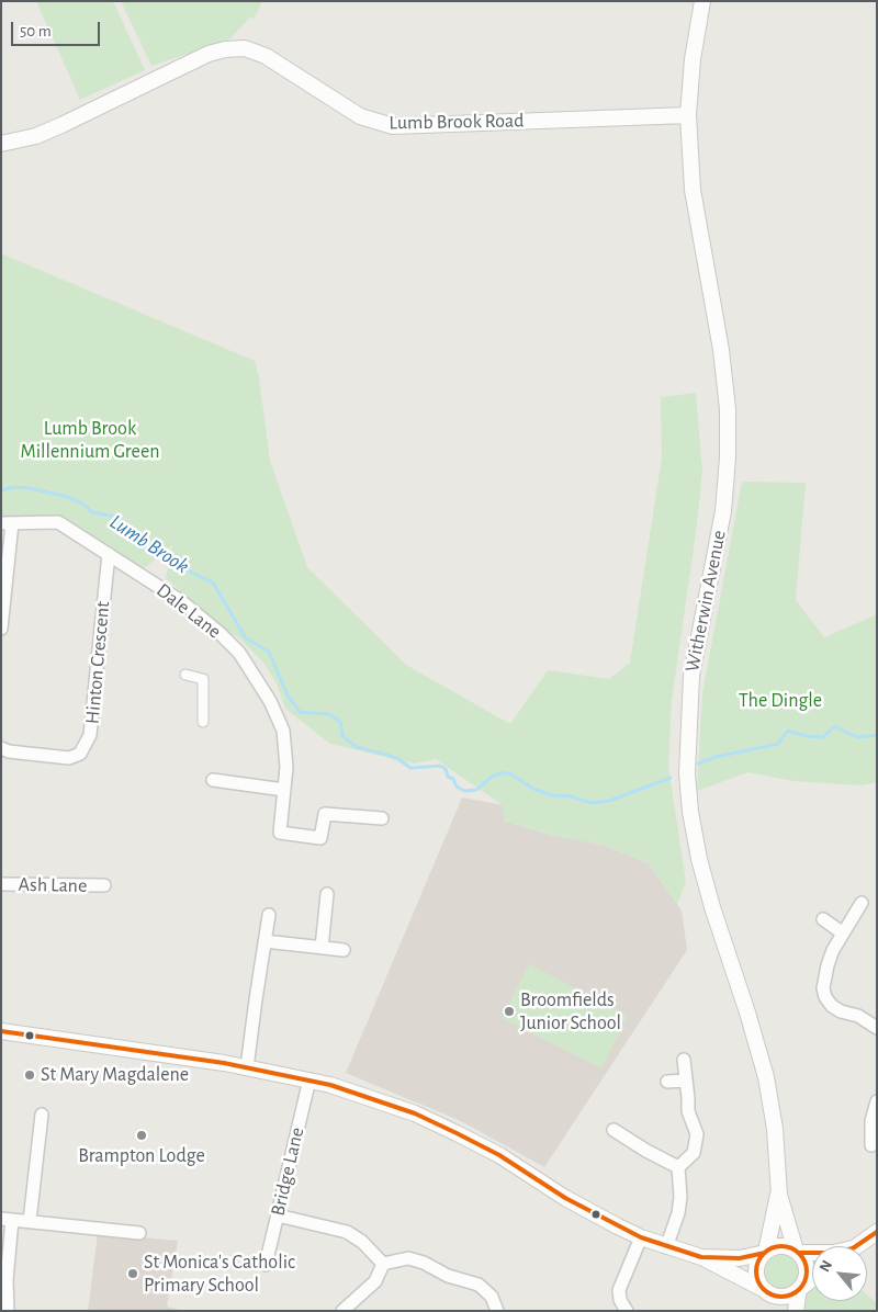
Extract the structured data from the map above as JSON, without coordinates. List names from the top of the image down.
{
  "streets": {
    "street": [
      "Lumb Brook Road",
      "Witherwin Avenue",
      "Dale Lane",
      "Hinton Crescent",
      "Ash Lane",
      "Bridge Lane"
    ]
  },
  "crossings": [
    ["Lumb Brook Road", "Witherwin Avenue"],
    ["Dale Lane", "Hinton Crescent"]
  ],
  "water": ["Lumb Brook"],
  "parks": ["Lumb Brook Millennium Green", "The Dingle"],
  "places": [
    "Broomfields Junior School",
    "St Mary Magdalene",
    "Brampton Lodge",
    "St Monica's Catholic Primary School"
  ],
  "scale_bar": "50 m",
  "north": "top left"
}
